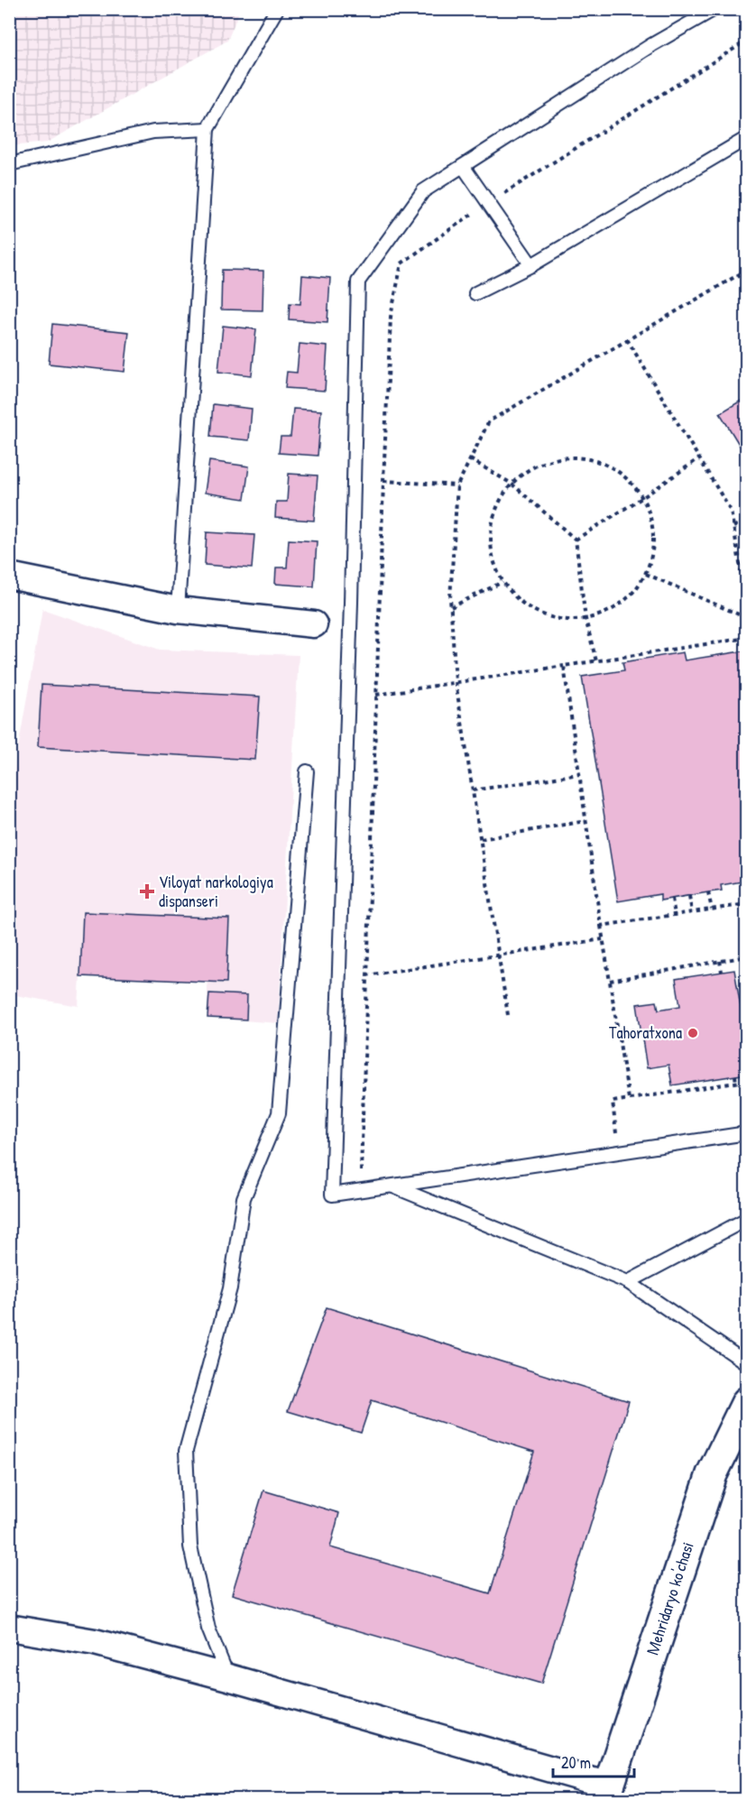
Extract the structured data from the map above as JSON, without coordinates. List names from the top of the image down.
{
  "streets": {
    "main road": ["Мehridaryo ko'chasi"]
  },
  "places": {
    "health": ["Viloyat narkologiya dispanseri"],
    "other": ["Tahoratxona"]
  },
  "scale_bar": "20 m"
}
